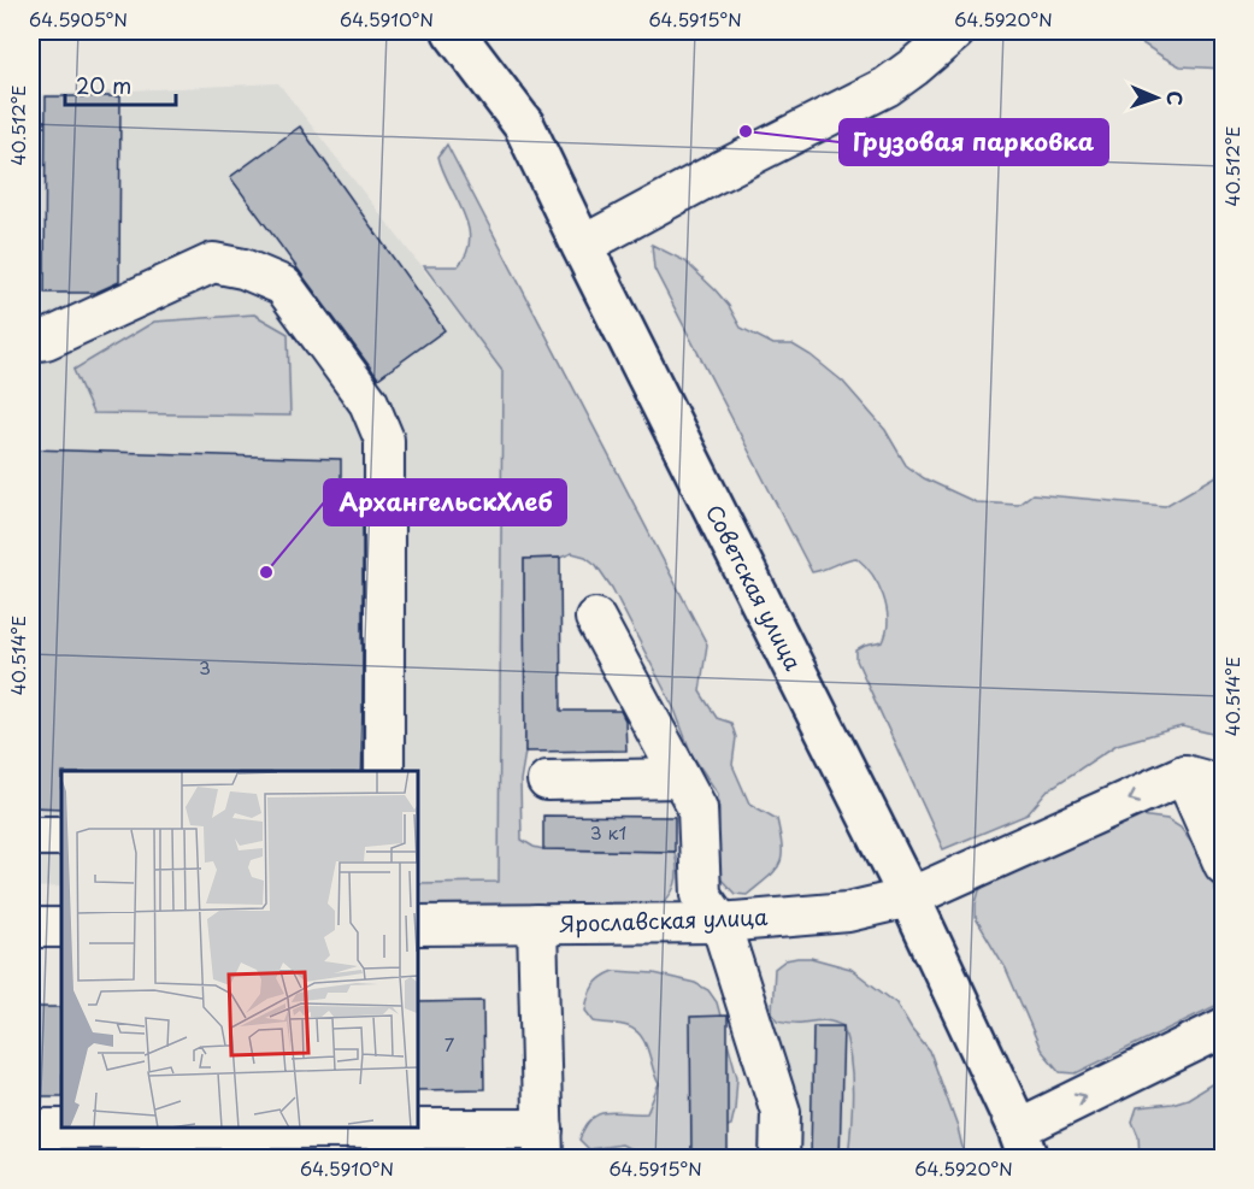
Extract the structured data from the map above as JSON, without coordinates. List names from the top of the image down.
{
  "streets": {
    "main road": ["Советская улица"],
    "street": ["Ярославская улица"]
  },
  "crossings": [
    ["Советская улица", "Ярославская улица"]
  ],
  "places": ["Грузовая парковка", "АрхангельскХлеб"],
  "house_numbers": ["3", "3 к1", "7"],
  "scale_bar": "20 m",
  "north": "right",
  "coordinates": [
    "64.5905°N",
    "64.5910°N",
    "64.5915°N",
    "64.5920°N",
    "40.512°E",
    "40.514°E"
  ]
}
